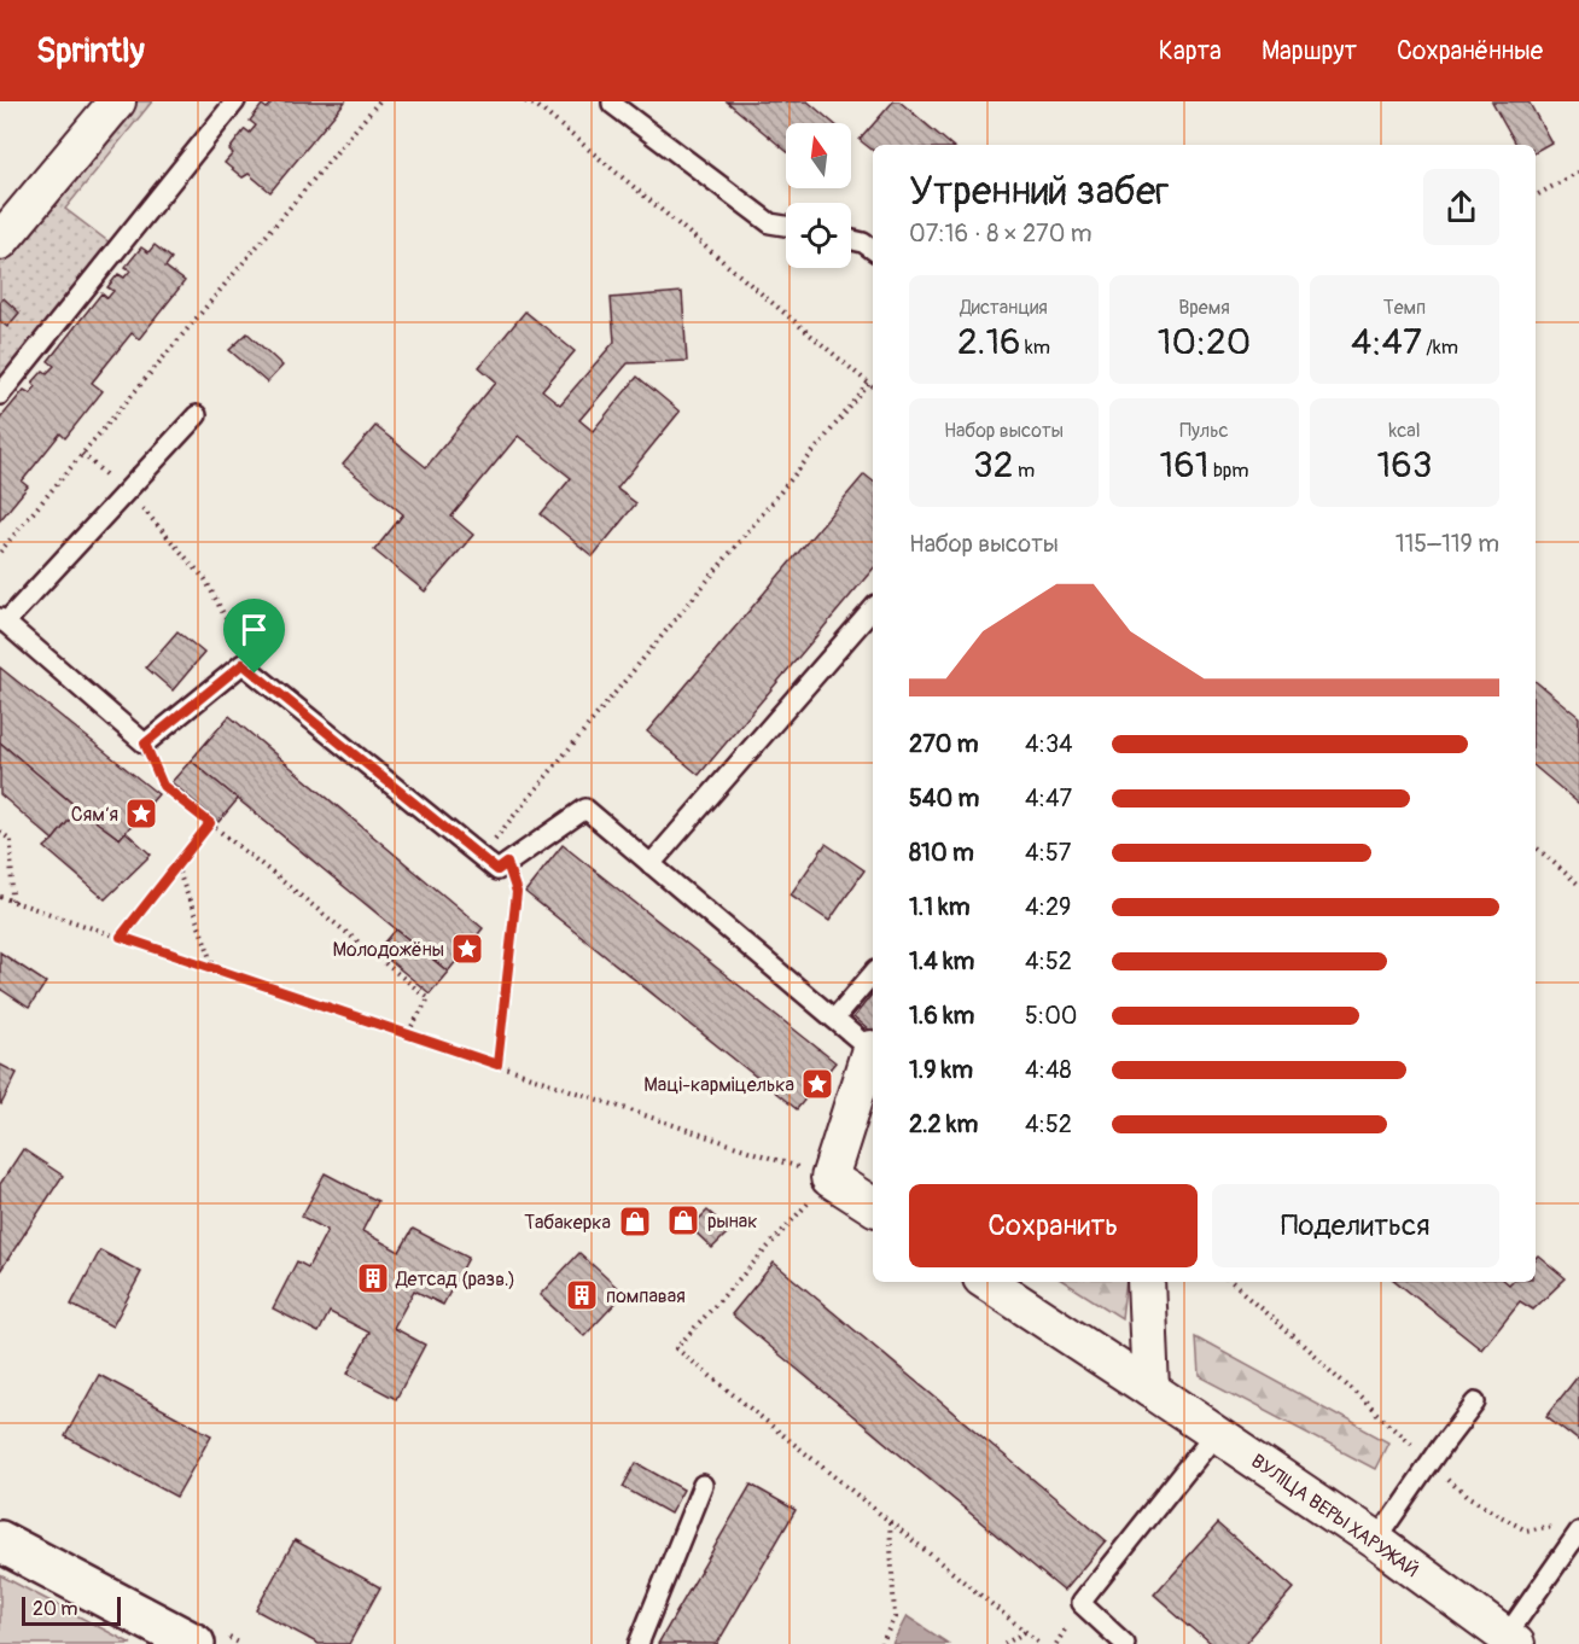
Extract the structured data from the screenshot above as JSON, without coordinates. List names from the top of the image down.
{
  "streets": {
    "street": ["ВУЛІЦА ВЕРЫ ХАРУЖАЙ"]
  },
  "places": {
    "place": ["Сямʼя", "Молодожёны", "Маці-карміцелька"],
    "shop": ["рынак", "Табакерка"],
    "building": ["Детсад (разв.)", "помпавая"]
  },
  "scale_bar": "20 m",
  "north": "top",
  "page": {
    "header": "Sprintly",
    "nav": ["Карта", "Маршрут", "Сохранённые"],
    "heading": ["Утренний забег", "07:16 · 8 × 270 m"],
    "stats": [
      ["Дистанция", "2.16 km"],
      ["Время", "10:20"],
      ["Темп", "4:47 /km"],
      ["Набор высоты", "32 m"],
      ["Пульс", "161 bpm"],
      ["kcal", "163"]
    ],
    "chart": ["Набор высоты", "115–119 m"],
    "list": [
      {
        "name": "270 m",
        "note": "4:34"
      },
      {
        "name": "540 m",
        "note": "4:47"
      },
      {
        "name": "810 m",
        "note": "4:57"
      },
      {
        "name": "1.1 km",
        "note": "4:29"
      },
      {
        "name": "1.4 km",
        "note": "4:52"
      },
      {
        "name": "1.6 km",
        "note": "5:00"
      },
      {
        "name": "1.9 km",
        "note": "4:48"
      },
      {
        "name": "2.2 km",
        "note": "4:52"
      }
    ],
    "buttons": ["Сохранить", "Поделиться"],
    "scale": "20 m"
  }
}
